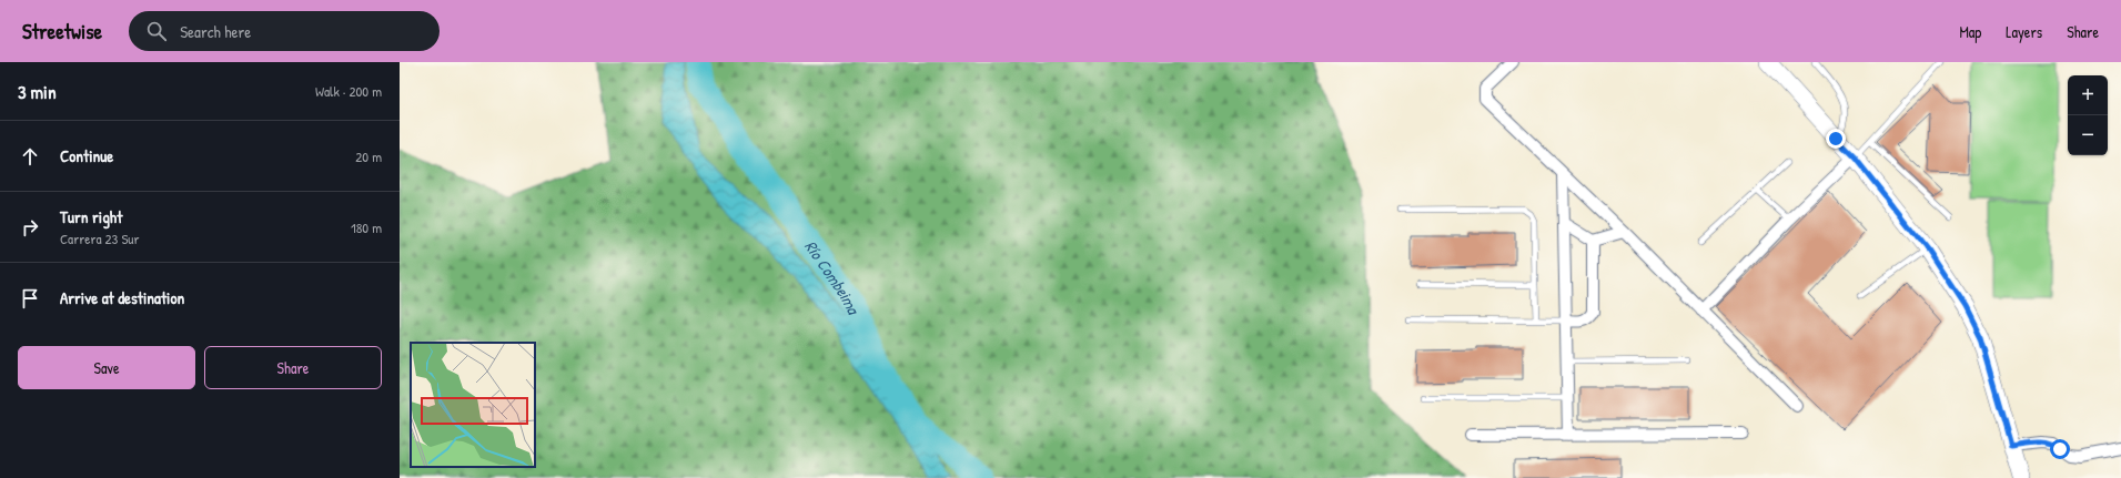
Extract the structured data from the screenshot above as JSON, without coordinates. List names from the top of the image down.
{
  "water": ["Río Combeima"],
  "page": {
    "header": "Streetwise",
    "search": "Search here",
    "nav": ["Map", "Layers", "Share"],
    "heading": ["3 min", "Walk · 200 m"],
    "map_buttons": ["+", "−"],
    "list": [
      ["Continue", "20 m"],
      ["Turn right", "Carrera 23 Sur", "180 m"],
      "Arrive at destination"
    ],
    "buttons": ["Save", "Share"]
  }
}
